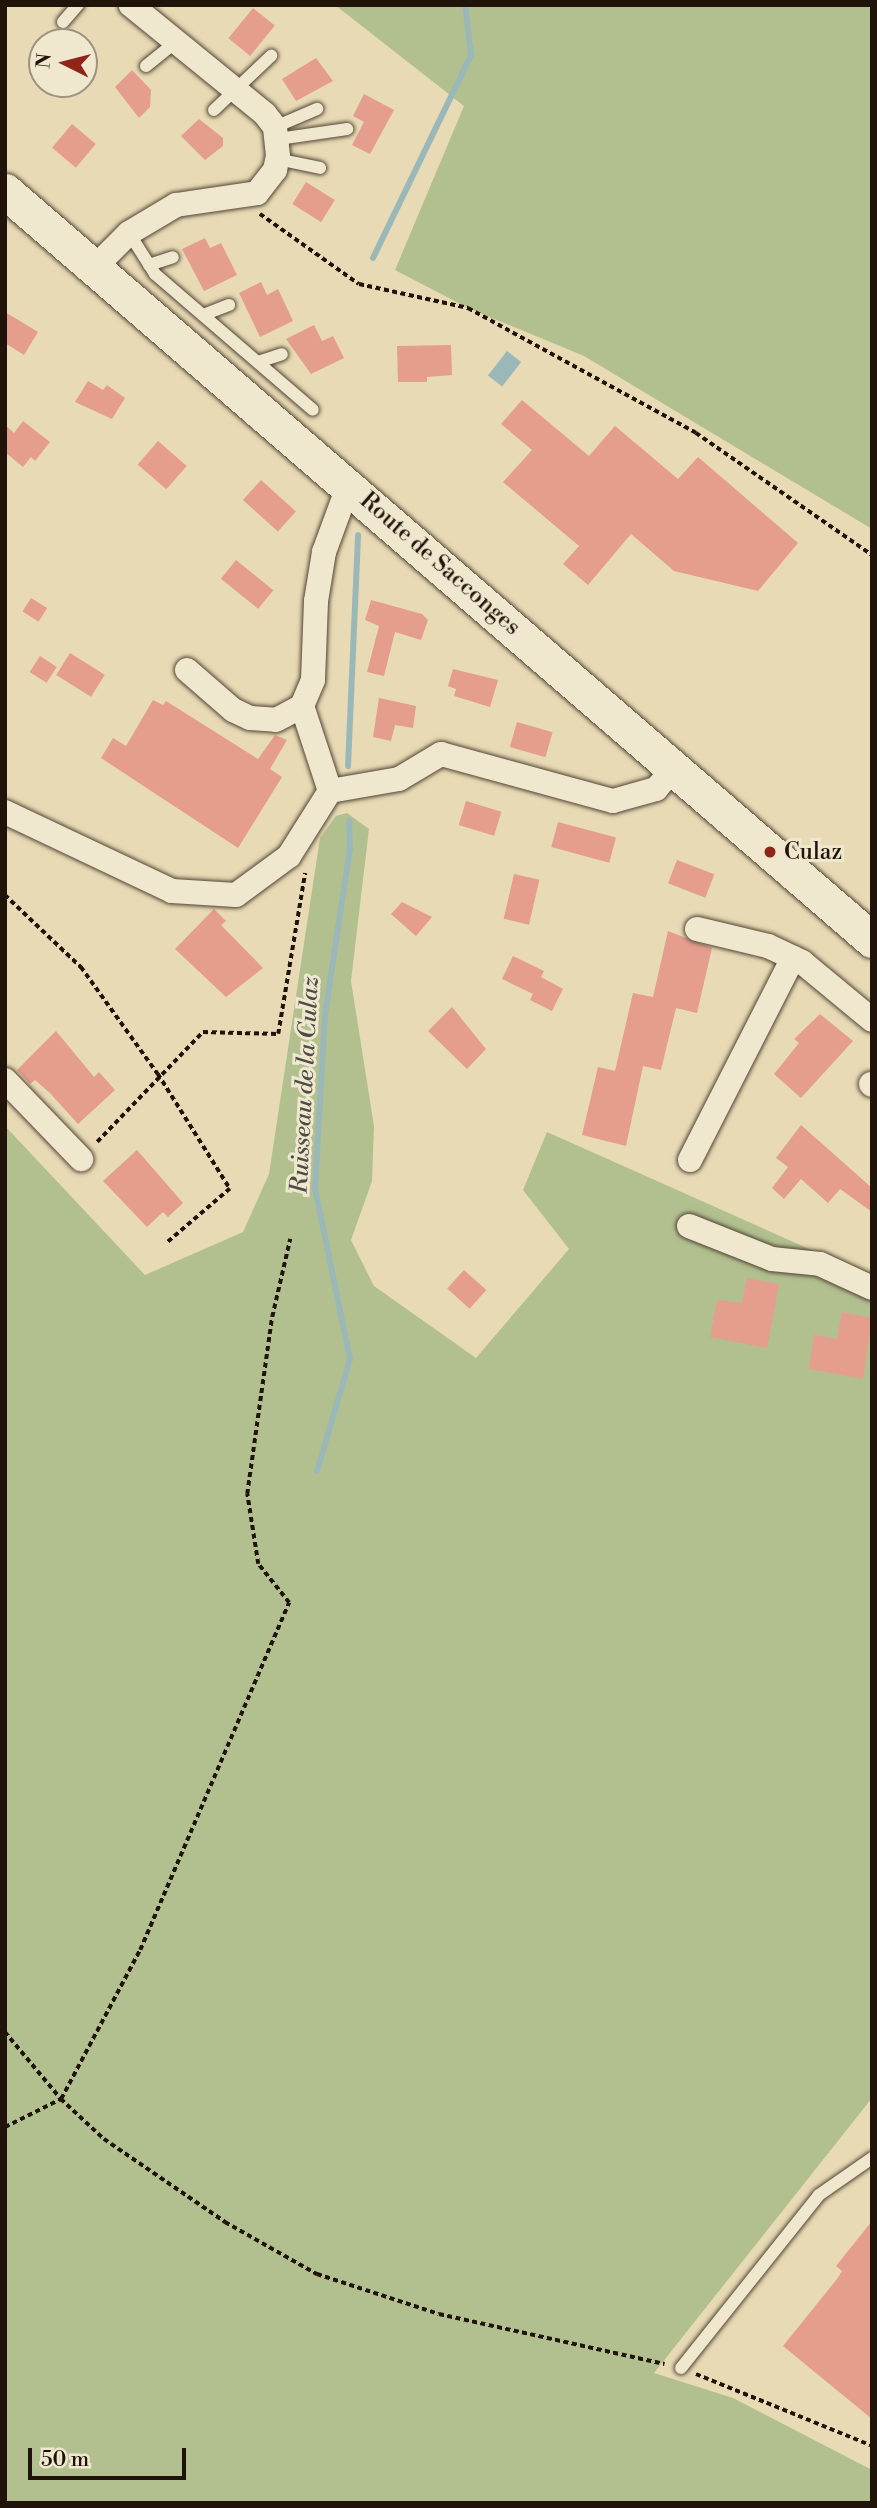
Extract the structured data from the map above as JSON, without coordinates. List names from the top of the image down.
{
  "streets": {
    "street": ["Route de Sacconges"]
  },
  "water": ["Ruisseau de la Culaz"],
  "places": ["Culaz"],
  "scale_bar": "50 m",
  "north": "left"
}
